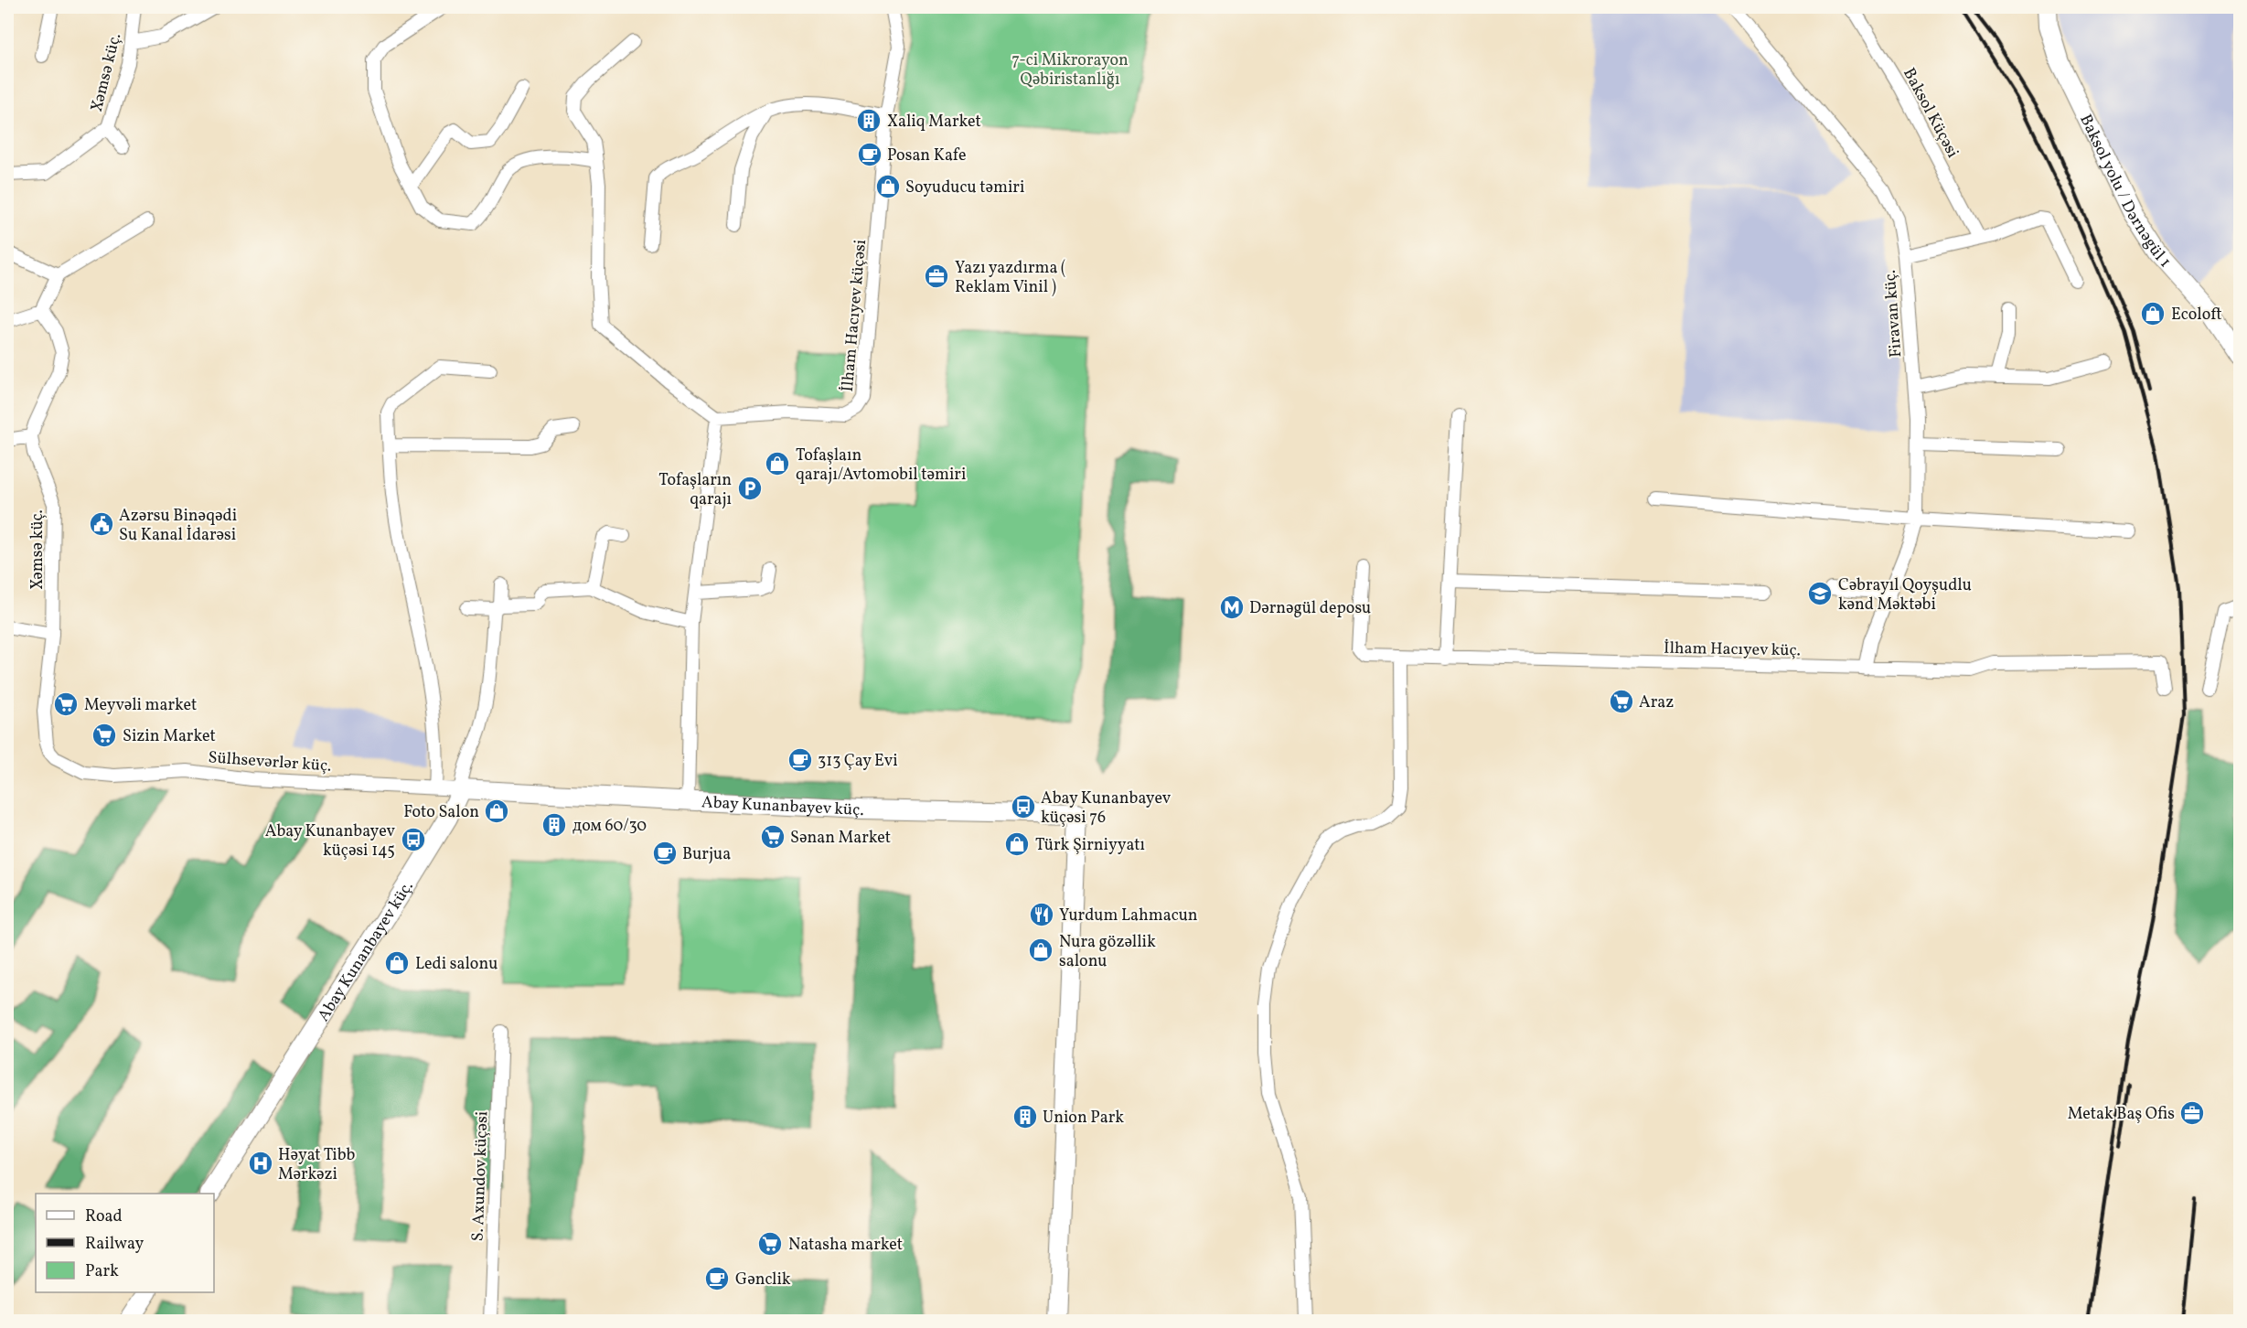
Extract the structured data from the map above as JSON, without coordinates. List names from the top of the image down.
{
  "streets": {
    "street": [
      "Xəmsə küç.",
      "Baksol Küçəsi",
      "Baksol yolu / Dərnəgül 1",
      "Firavan küç.",
      "İlham Hacıyev küçəsi",
      "İlham Hacıyev küç.",
      "Sülhsevərlər küç.",
      "Abay Kunanbayev küç.",
      "S. Axundov küçəsi"
    ]
  },
  "crossings": [
    ["Xəmsə küç.", "Sülhsevərlər küç."],
    ["Firavan küç.", "İlham Hacıyev küç."],
    ["Sülhsevərlər küç.", "Abay Kunanbayev küç."]
  ],
  "parks": ["7-ci Mikrorayon Qəbiristanlığı"],
  "places": {
    "building": ["Xaliq Market", "дом 60/30", "Union Park"],
    "cafe": [
      "Posan Kafe",
      "313 Çay Evi",
      "Burjua",
      "Gənclik"
    ],
    "shop": [
      "Soyuducu təmiri",
      "Ecoloft",
      "Tofaşlaın qarajı/Avtomobil təmiri",
      "Foto Salon",
      "Türk Şirniyyatı",
      "Nura gözəllik salonu",
      "Ledi salonu"
    ],
    "office": ["Yazı yazdırma ( Reklam Vinil )", "Metak Baş Ofis"],
    "parking": ["Tofaşların qarajı"],
    "public building": ["Azərsu Binəqədi Su Kanal İdarəsi"],
    "school or university": ["Cəbrayıl Qoyşudlu kənd Məktəbi"],
    "metro station": ["Dərnəgül deposu"],
    "supermarket": [
      "Araz",
      "Meyvəli market",
      "Sizin Market",
      "Sənan Market",
      "Natasha market"
    ],
    "bus stop": ["Abay Kunanbayev küçəsi 76", "Abay Kunanbayev küçəsi 145"],
    "restaurant": ["Yurdum Lahmacun"],
    "hospital": ["Həyat Tibb Mərkəzi"]
  },
  "legend": ["Road", "Railway", "Park"]
}
